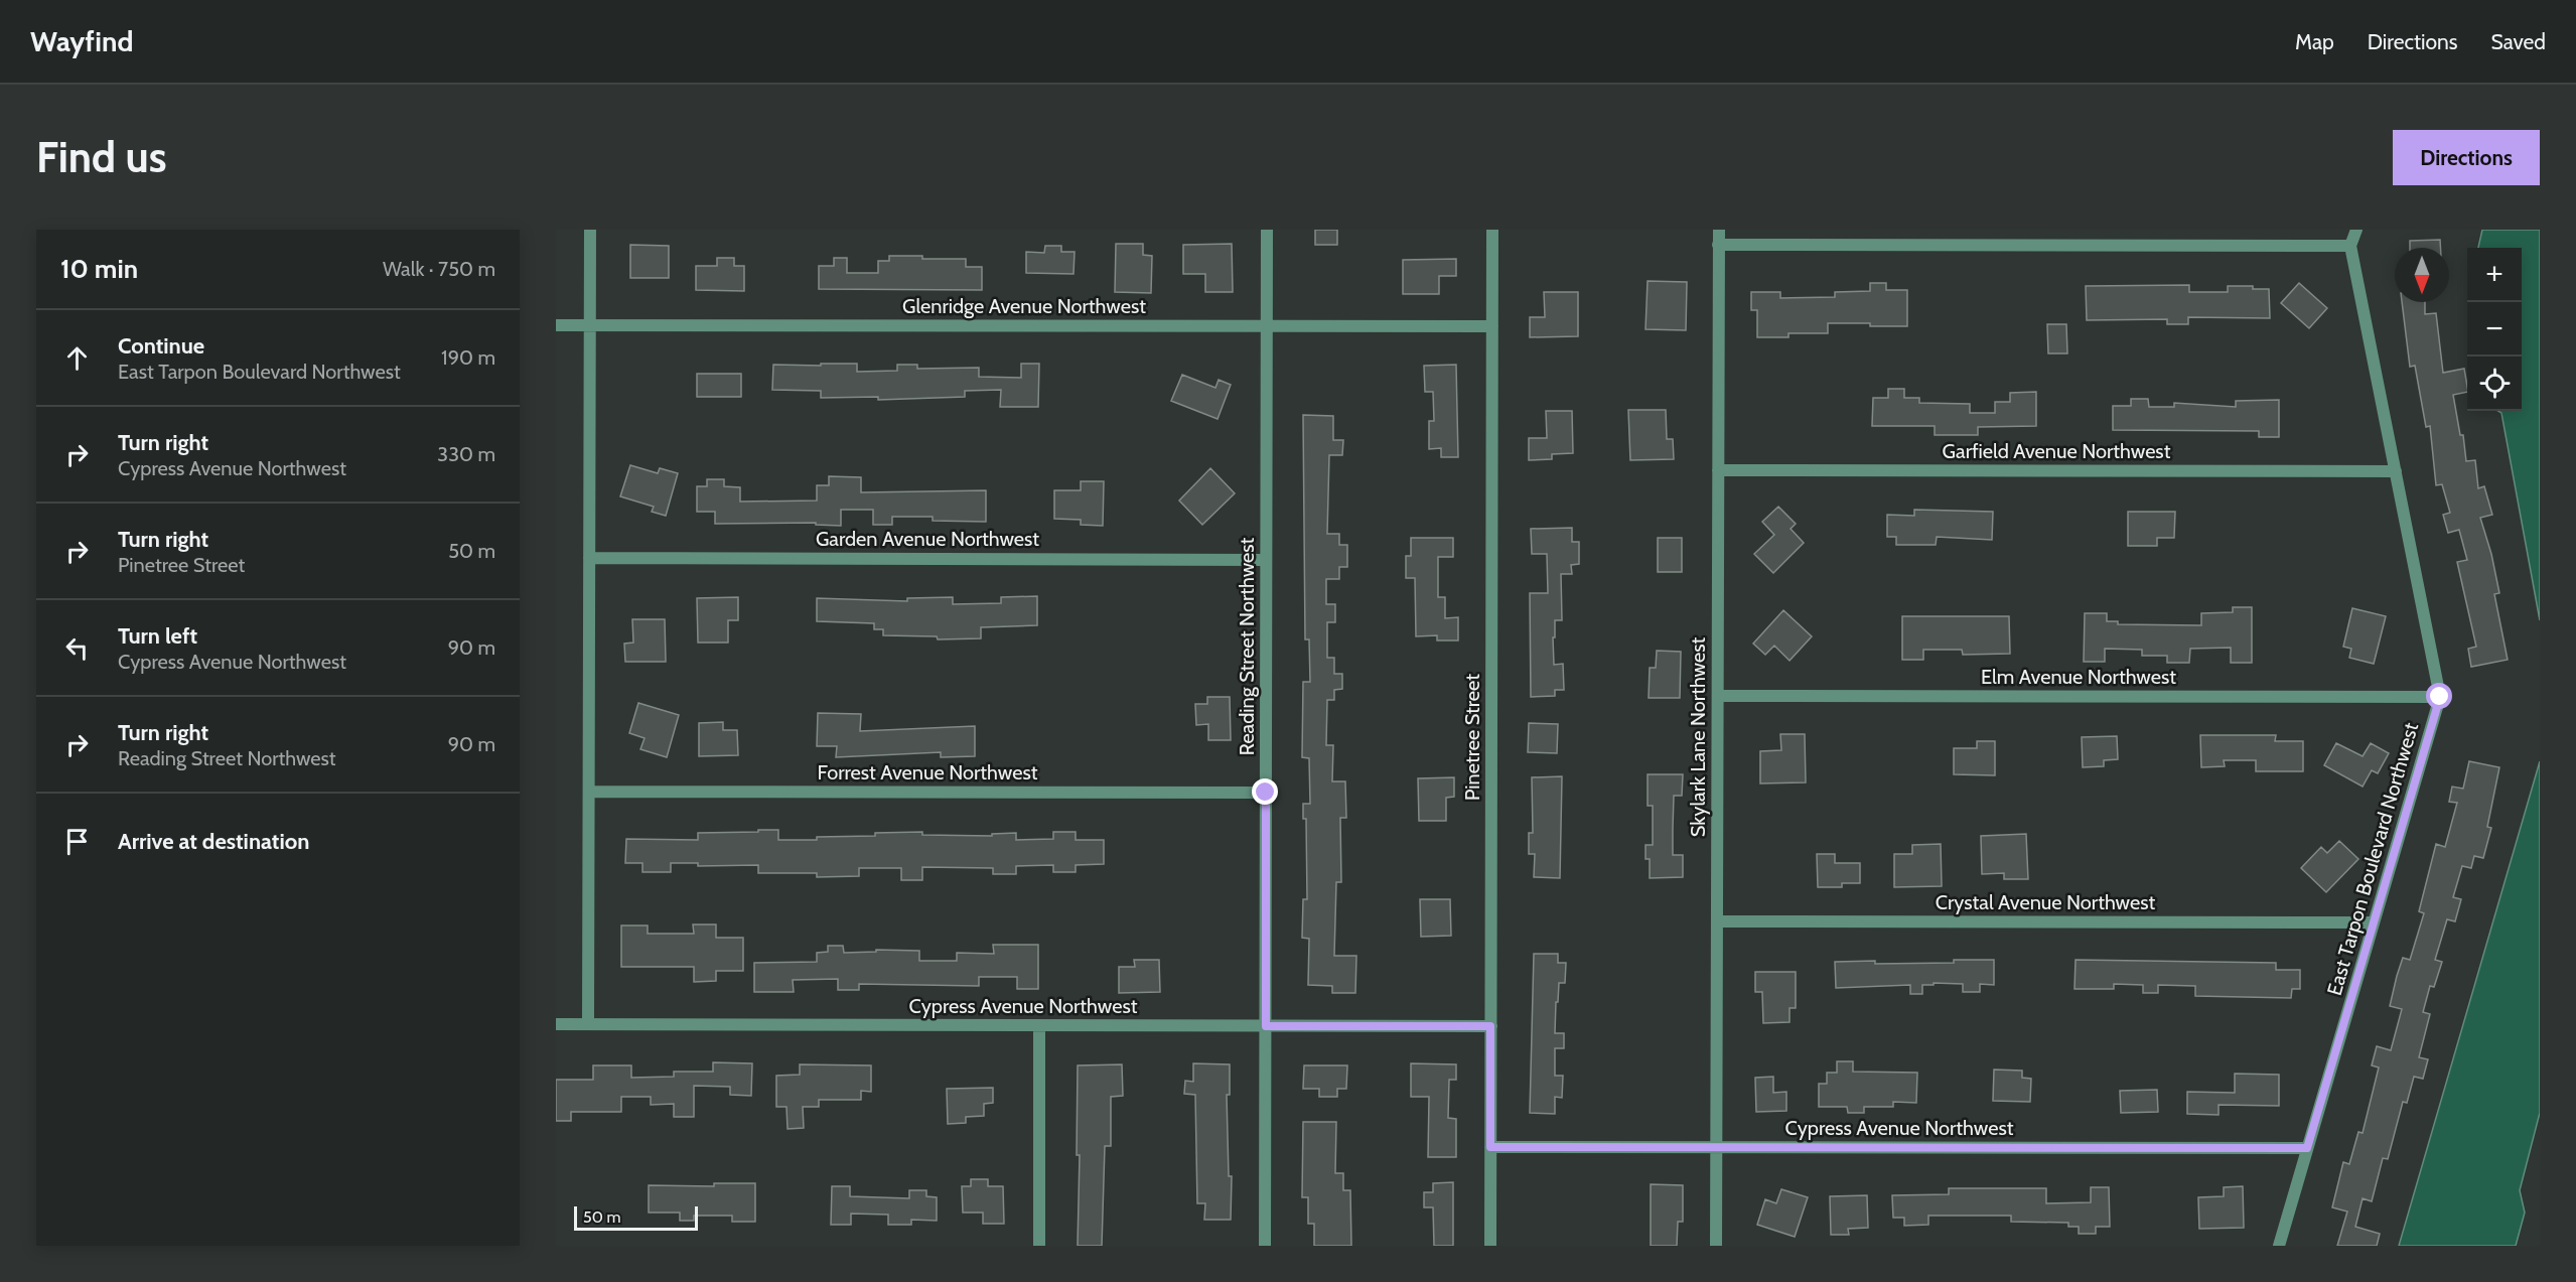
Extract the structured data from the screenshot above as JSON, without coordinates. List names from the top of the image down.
{
  "streets": {
    "street": [
      "Glenridge Avenue Northwest",
      "Garfield Avenue Northwest",
      "Garden Avenue Northwest",
      "Reading Street Northwest",
      "Elm Avenue Northwest",
      "Pinetree Street",
      "Skylark Lane Northwest",
      "Forrest Avenue Northwest",
      "East Tarpon Boulevard Northwest",
      "Crystal Avenue Northwest",
      "Cypress Avenue Northwest"
    ]
  },
  "crossings": [
    ["Glenridge Avenue Northwest", "Reading Street Northwest"],
    ["Glenridge Avenue Northwest", "Pinetree Street"],
    ["Garfield Avenue Northwest", "Skylark Lane Northwest"],
    ["Garfield Avenue Northwest", "East Tarpon Boulevard Northwest"],
    ["Garden Avenue Northwest", "Reading Street Northwest"],
    ["Reading Street Northwest", "Forrest Avenue Northwest"],
    ["Reading Street Northwest", "Cypress Avenue Northwest"],
    ["Elm Avenue Northwest", "Skylark Lane Northwest"],
    ["Elm Avenue Northwest", "East Tarpon Boulevard Northwest"],
    ["Pinetree Street", "Cypress Avenue Northwest"],
    ["Skylark Lane Northwest", "Crystal Avenue Northwest"],
    ["Skylark Lane Northwest", "Cypress Avenue Northwest"],
    ["East Tarpon Boulevard Northwest", "Crystal Avenue Northwest"],
    ["East Tarpon Boulevard Northwest", "Cypress Avenue Northwest"]
  ],
  "scale_bar": "50 m",
  "north": "bottom",
  "page": {
    "header": "Wayfind",
    "nav": ["Map", "Directions", "Saved"],
    "buttons": "Directions",
    "title": "Find us",
    "heading": ["10 min", "Walk · 750 m"],
    "map_buttons": ["+", "−"],
    "list": [
      ["Continue", "East Tarpon Boulevard Northwest", "190 m"],
      ["Turn right", "Cypress Avenue Northwest", "330 m"],
      ["Turn right", "Pinetree Street", "50 m"],
      ["Turn left", "Cypress Avenue Northwest", "90 m"],
      ["Turn right", "Reading Street Northwest", "90 m"],
      "Arrive at destination"
    ],
    "scale": "50 m"
  }
}
